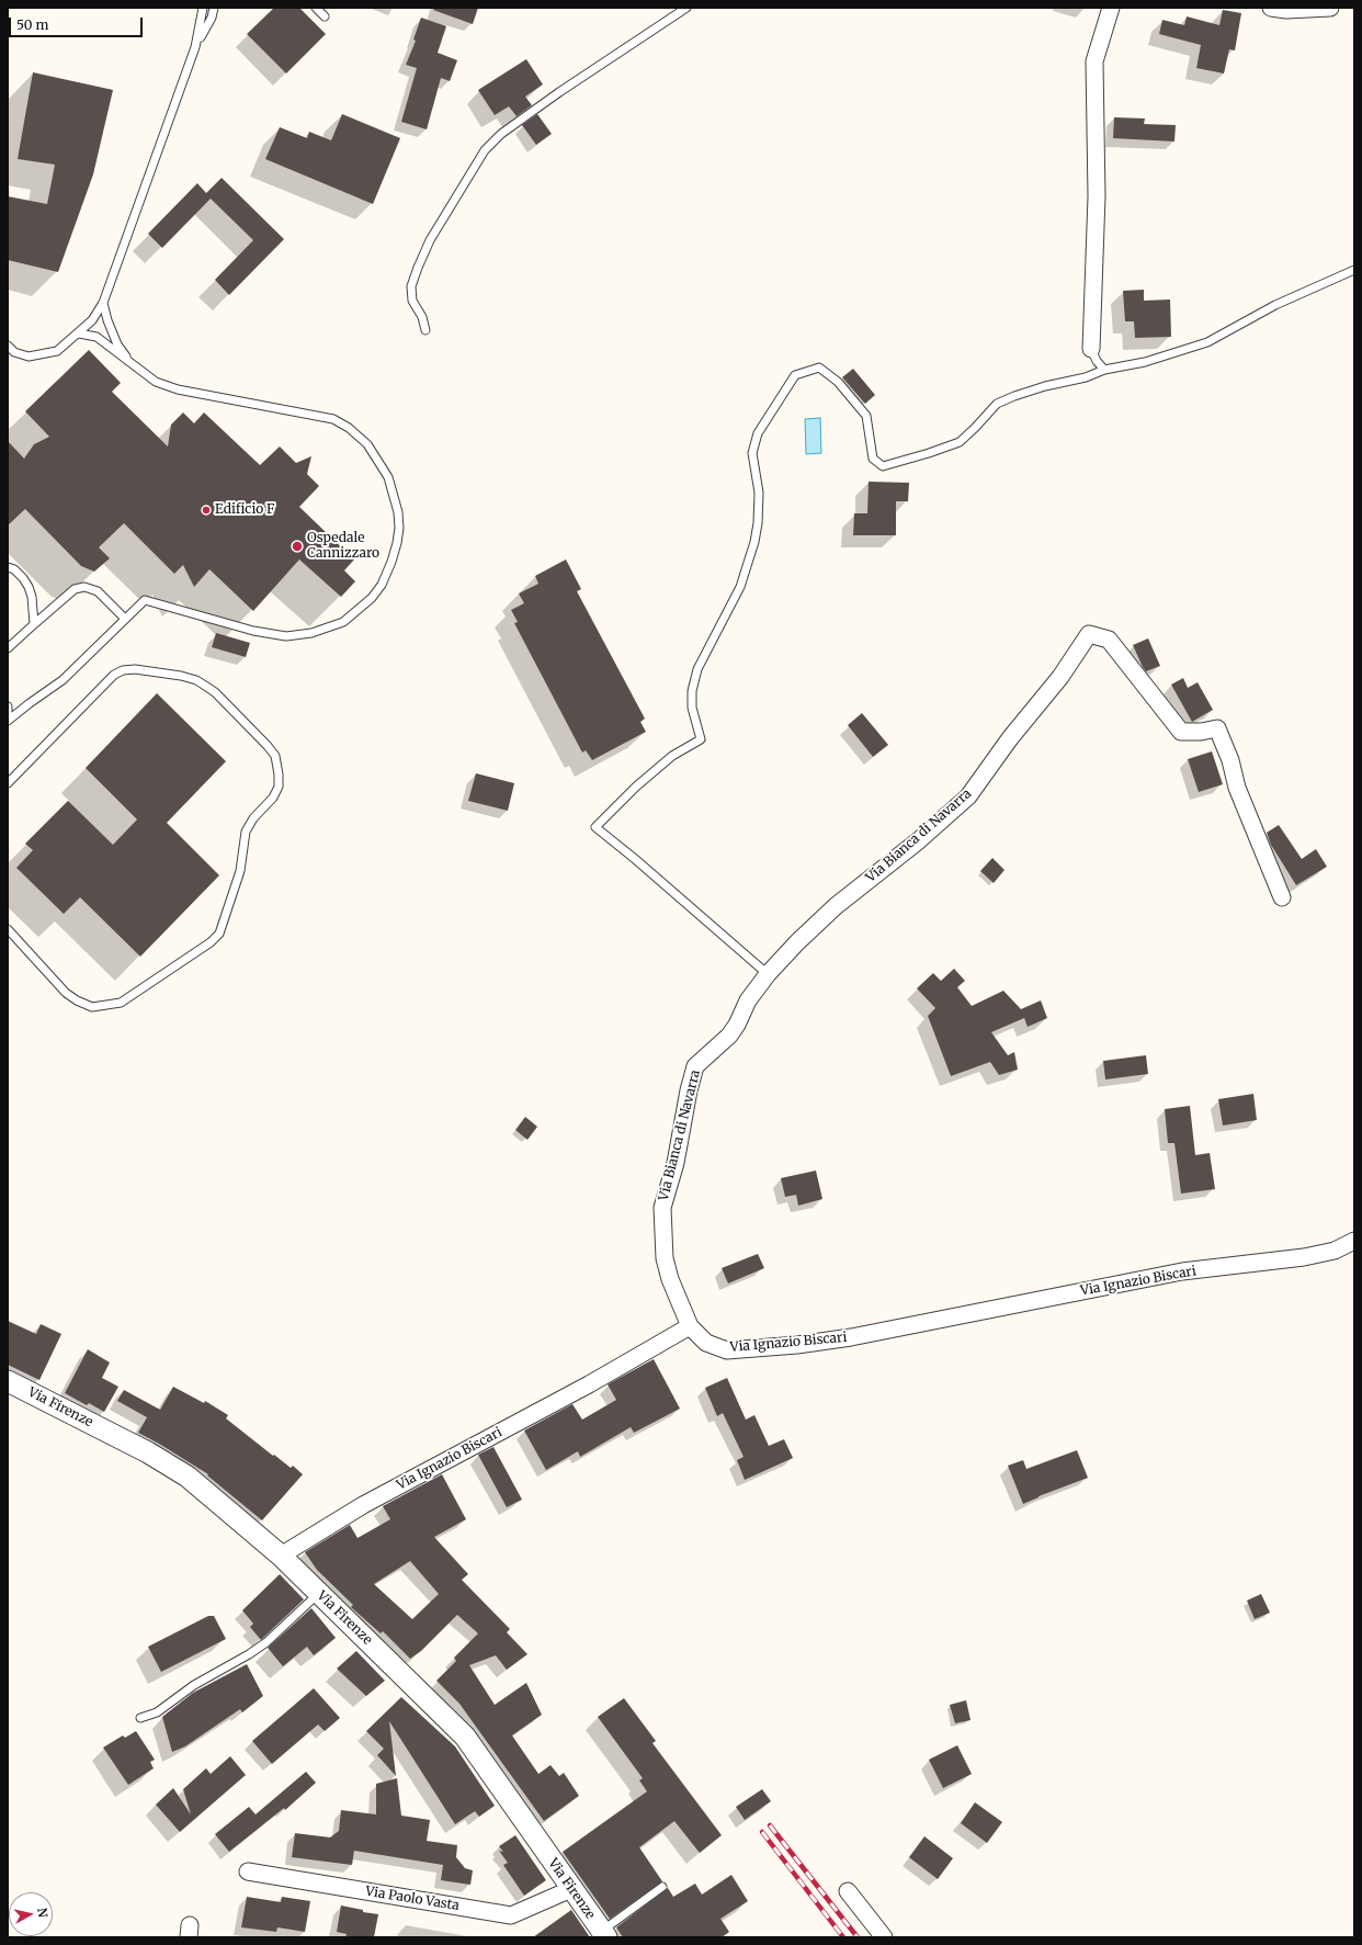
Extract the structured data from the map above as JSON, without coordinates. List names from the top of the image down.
{
  "streets": {
    "street": [
      "Via Bianca di Navarra",
      "Via Ignazio Biscari",
      "Via Firenze",
      "Via Paolo Vasta"
    ]
  },
  "crossings": [
    ["Via Bianca di Navarra", "Via Ignazio Biscari"],
    ["Via Ignazio Biscari", "Via Firenze"],
    ["Via Firenze", "Via Paolo Vasta"]
  ],
  "places": ["Edificio F", "Ospedale Cannizzaro"],
  "scale_bar": "50 m",
  "north": "right"
}
